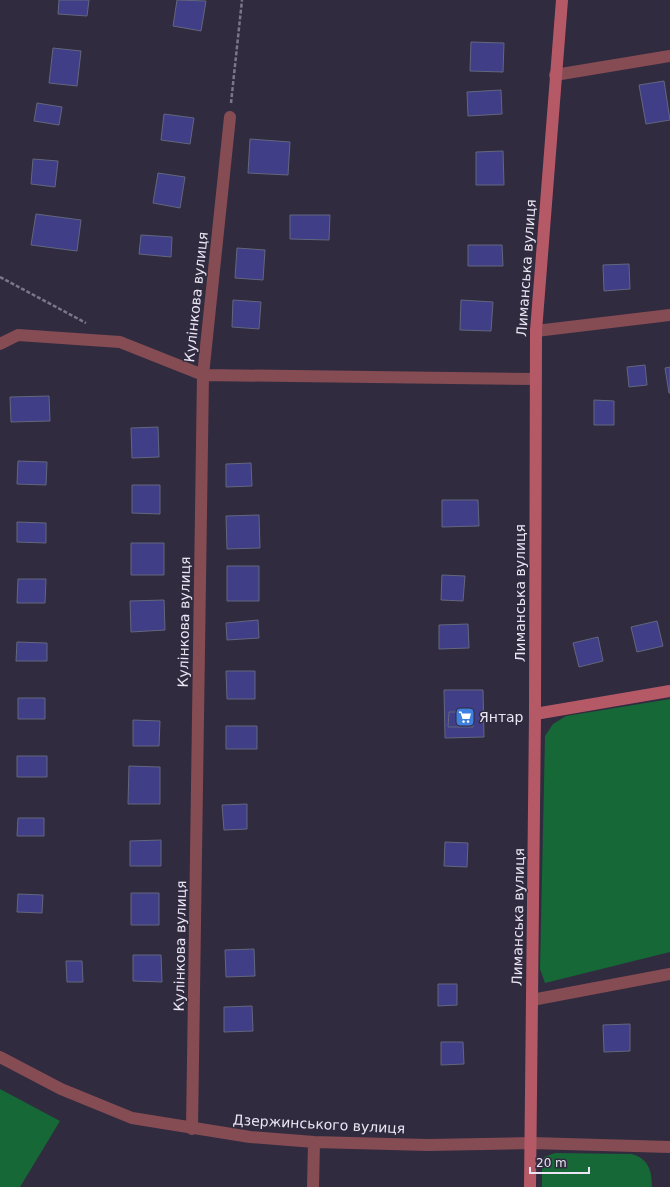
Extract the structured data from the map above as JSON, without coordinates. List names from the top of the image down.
{
  "streets": {
    "street": ["Лиманська вулиця", "Кулінкова вулиця", "Дзержинського вулиця"]
  },
  "crossings": [
    ["Лиманська вулиця", "Дзержинського вулиця"],
    ["Кулінкова вулиця", "Дзержинського вулиця"]
  ],
  "places": {
    "supermarket": ["Янтар"]
  },
  "scale_bar": "20 m"
}
